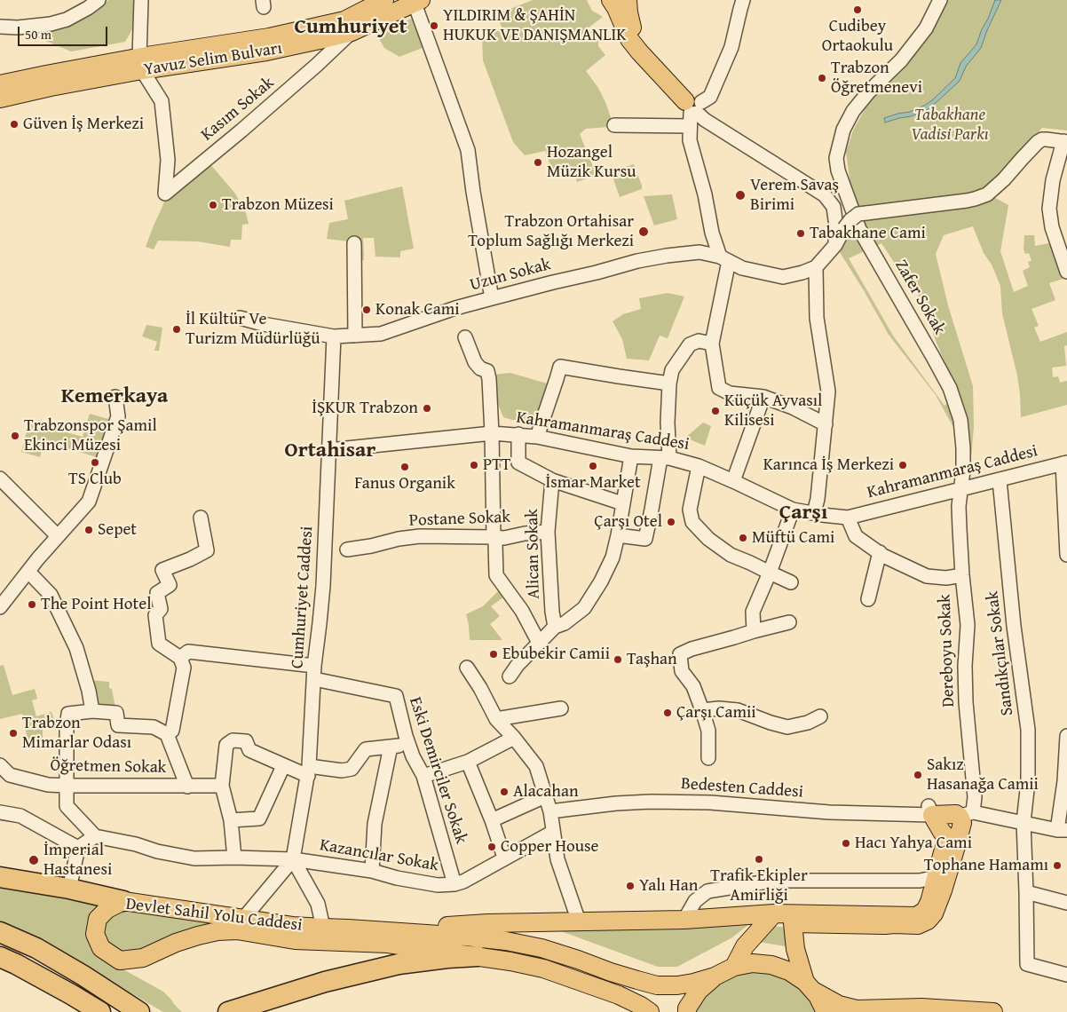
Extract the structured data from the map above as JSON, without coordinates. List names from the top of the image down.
{
  "streets": {
    "main road": ["Yavuz Selim Bulvarı", "Devlet Sahil Yolu Caddesi"],
    "street": [
      "Kasım Sokak",
      "Uzun Sokak",
      "Zafer Sokak",
      "Kahramanmaraş Caddesi",
      "Postane Sokak",
      "Alican Sokak",
      "Cumhuriyet Caddesi",
      "Dereboyu Sokak",
      "Sandıkçılar Sokak",
      "Öğretmen Sokak",
      "Eski Demirciler Sokak",
      "Bedesten Caddesi",
      "Kazancılar Sokak"
    ]
  },
  "crossings": [
    ["Yavuz Selim Bulvarı", "Kasım Sokak"],
    ["Uzun Sokak", "Cumhuriyet Caddesi"],
    ["Zafer Sokak", "Kahramanmaraş Caddesi"],
    ["Zafer Sokak", "Dereboyu Sokak"],
    ["Kahramanmaraş Caddesi", "Cumhuriyet Caddesi"],
    ["Kahramanmaraş Caddesi", "Dereboyu Sokak"],
    ["Kahramanmaraş Caddesi", "Sandıkçılar Sokak"],
    ["Postane Sokak", "Alican Sokak"],
    ["Cumhuriyet Caddesi", "Eski Demirciler Sokak"],
    ["Cumhuriyet Caddesi", "Kazancılar Sokak"],
    ["Eski Demirciler Sokak", "Kazancılar Sokak"]
  ],
  "districts": [
    "Cumhuriyet",
    "Kemerkaya",
    "Ortahisar",
    "Çarşı"
  ],
  "parks": ["Tabakhane Vadisi Parkı"],
  "places": [
    "Cudibey Ortaokulu",
    "YILDIRIM & ŞAHİN HUKUK VE DANIŞMANLIK",
    "Trabzon Öğretmenevi",
    "Güven İş Merkezi",
    "Hozangel Müzik Kursu",
    "Verem Savaş Birimi",
    "Trabzon Müzesi",
    "Trabzon Ortahisar Toplum Sağlığı Merkezi",
    "Tabakhane Cami",
    "Konak Cami",
    "İl Kültür Ve Turizm Müdürlüğü",
    "İŞKUR Trabzon",
    "Küçük Ayvasıl Kilisesi",
    "Trabzonspor Şamil Ekinci Müzesi",
    "TS Club",
    "PTT",
    "Karınca İş Merkezi",
    "İsmar Market",
    "Fanus Organik",
    "Çarşı Otel",
    "Sepet",
    "Müftü Cami",
    "The Point Hotel",
    "Ebubekir Camii",
    "Taşhan",
    "Çarşı Camii",
    "Trabzon Mimarlar Odası",
    "Sakız Hasanağa Camii",
    "Alacahan",
    "Hacı Yahya Cami",
    "Copper House",
    "Trafik Ekipler Amirliği",
    "İmperial Hastanesi",
    "Tophane Hamamı",
    "Yalı Han"
  ],
  "scale_bar": "50 m"
}
